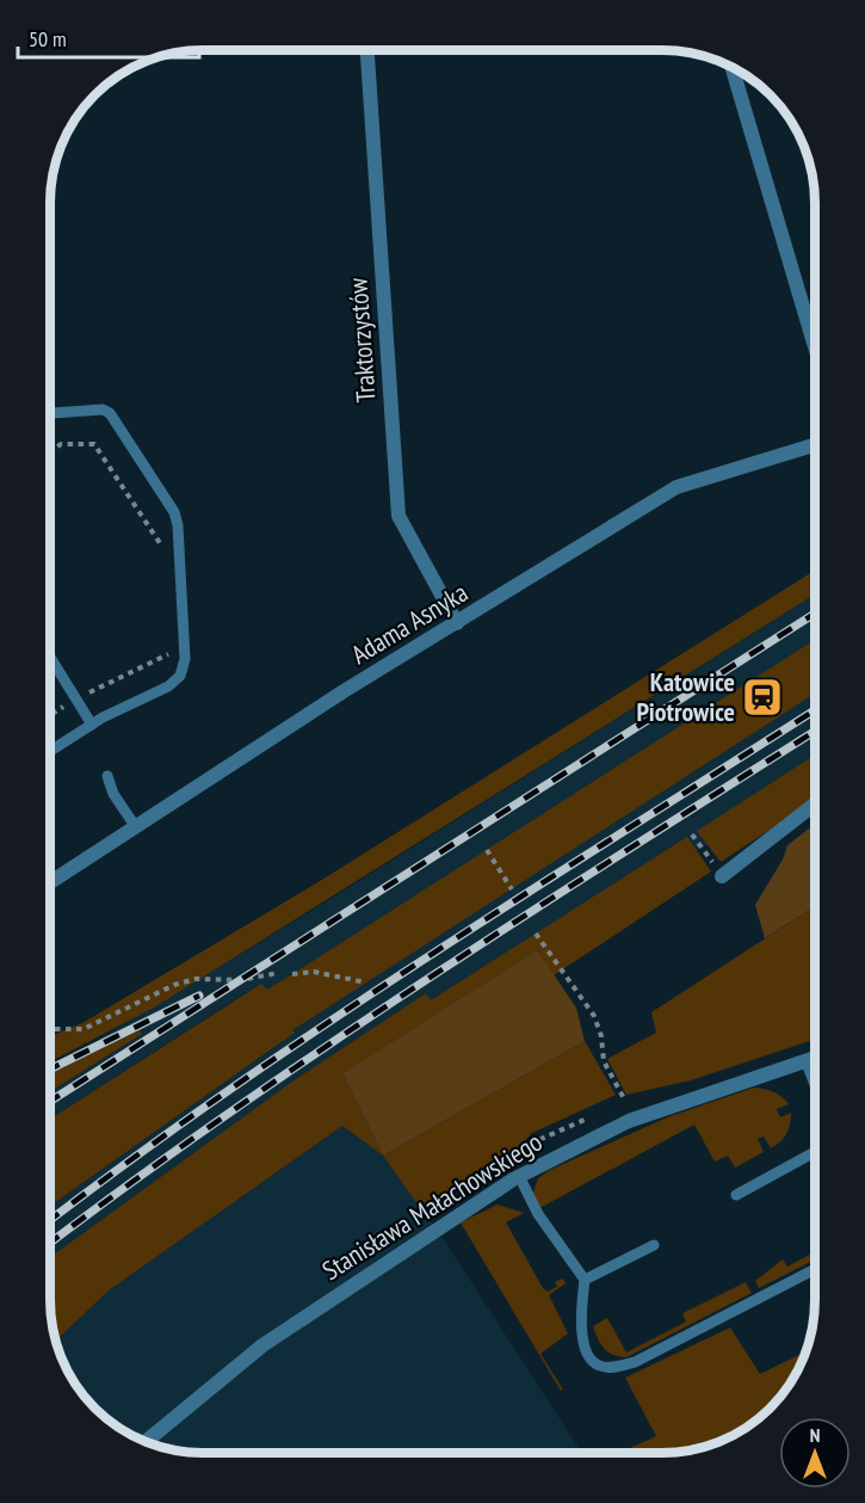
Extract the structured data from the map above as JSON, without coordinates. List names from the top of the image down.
{
  "streets": {
    "street": ["Traktorzystów", "Adama Asnyka", "Stanisława Małachowskiego"]
  },
  "crossings": [
    ["Traktorzystów", "Adama Asnyka"]
  ],
  "places": {
    "station": ["Katowice Piotrowice"]
  },
  "scale_bar": "50 m",
  "north": "top"
}
